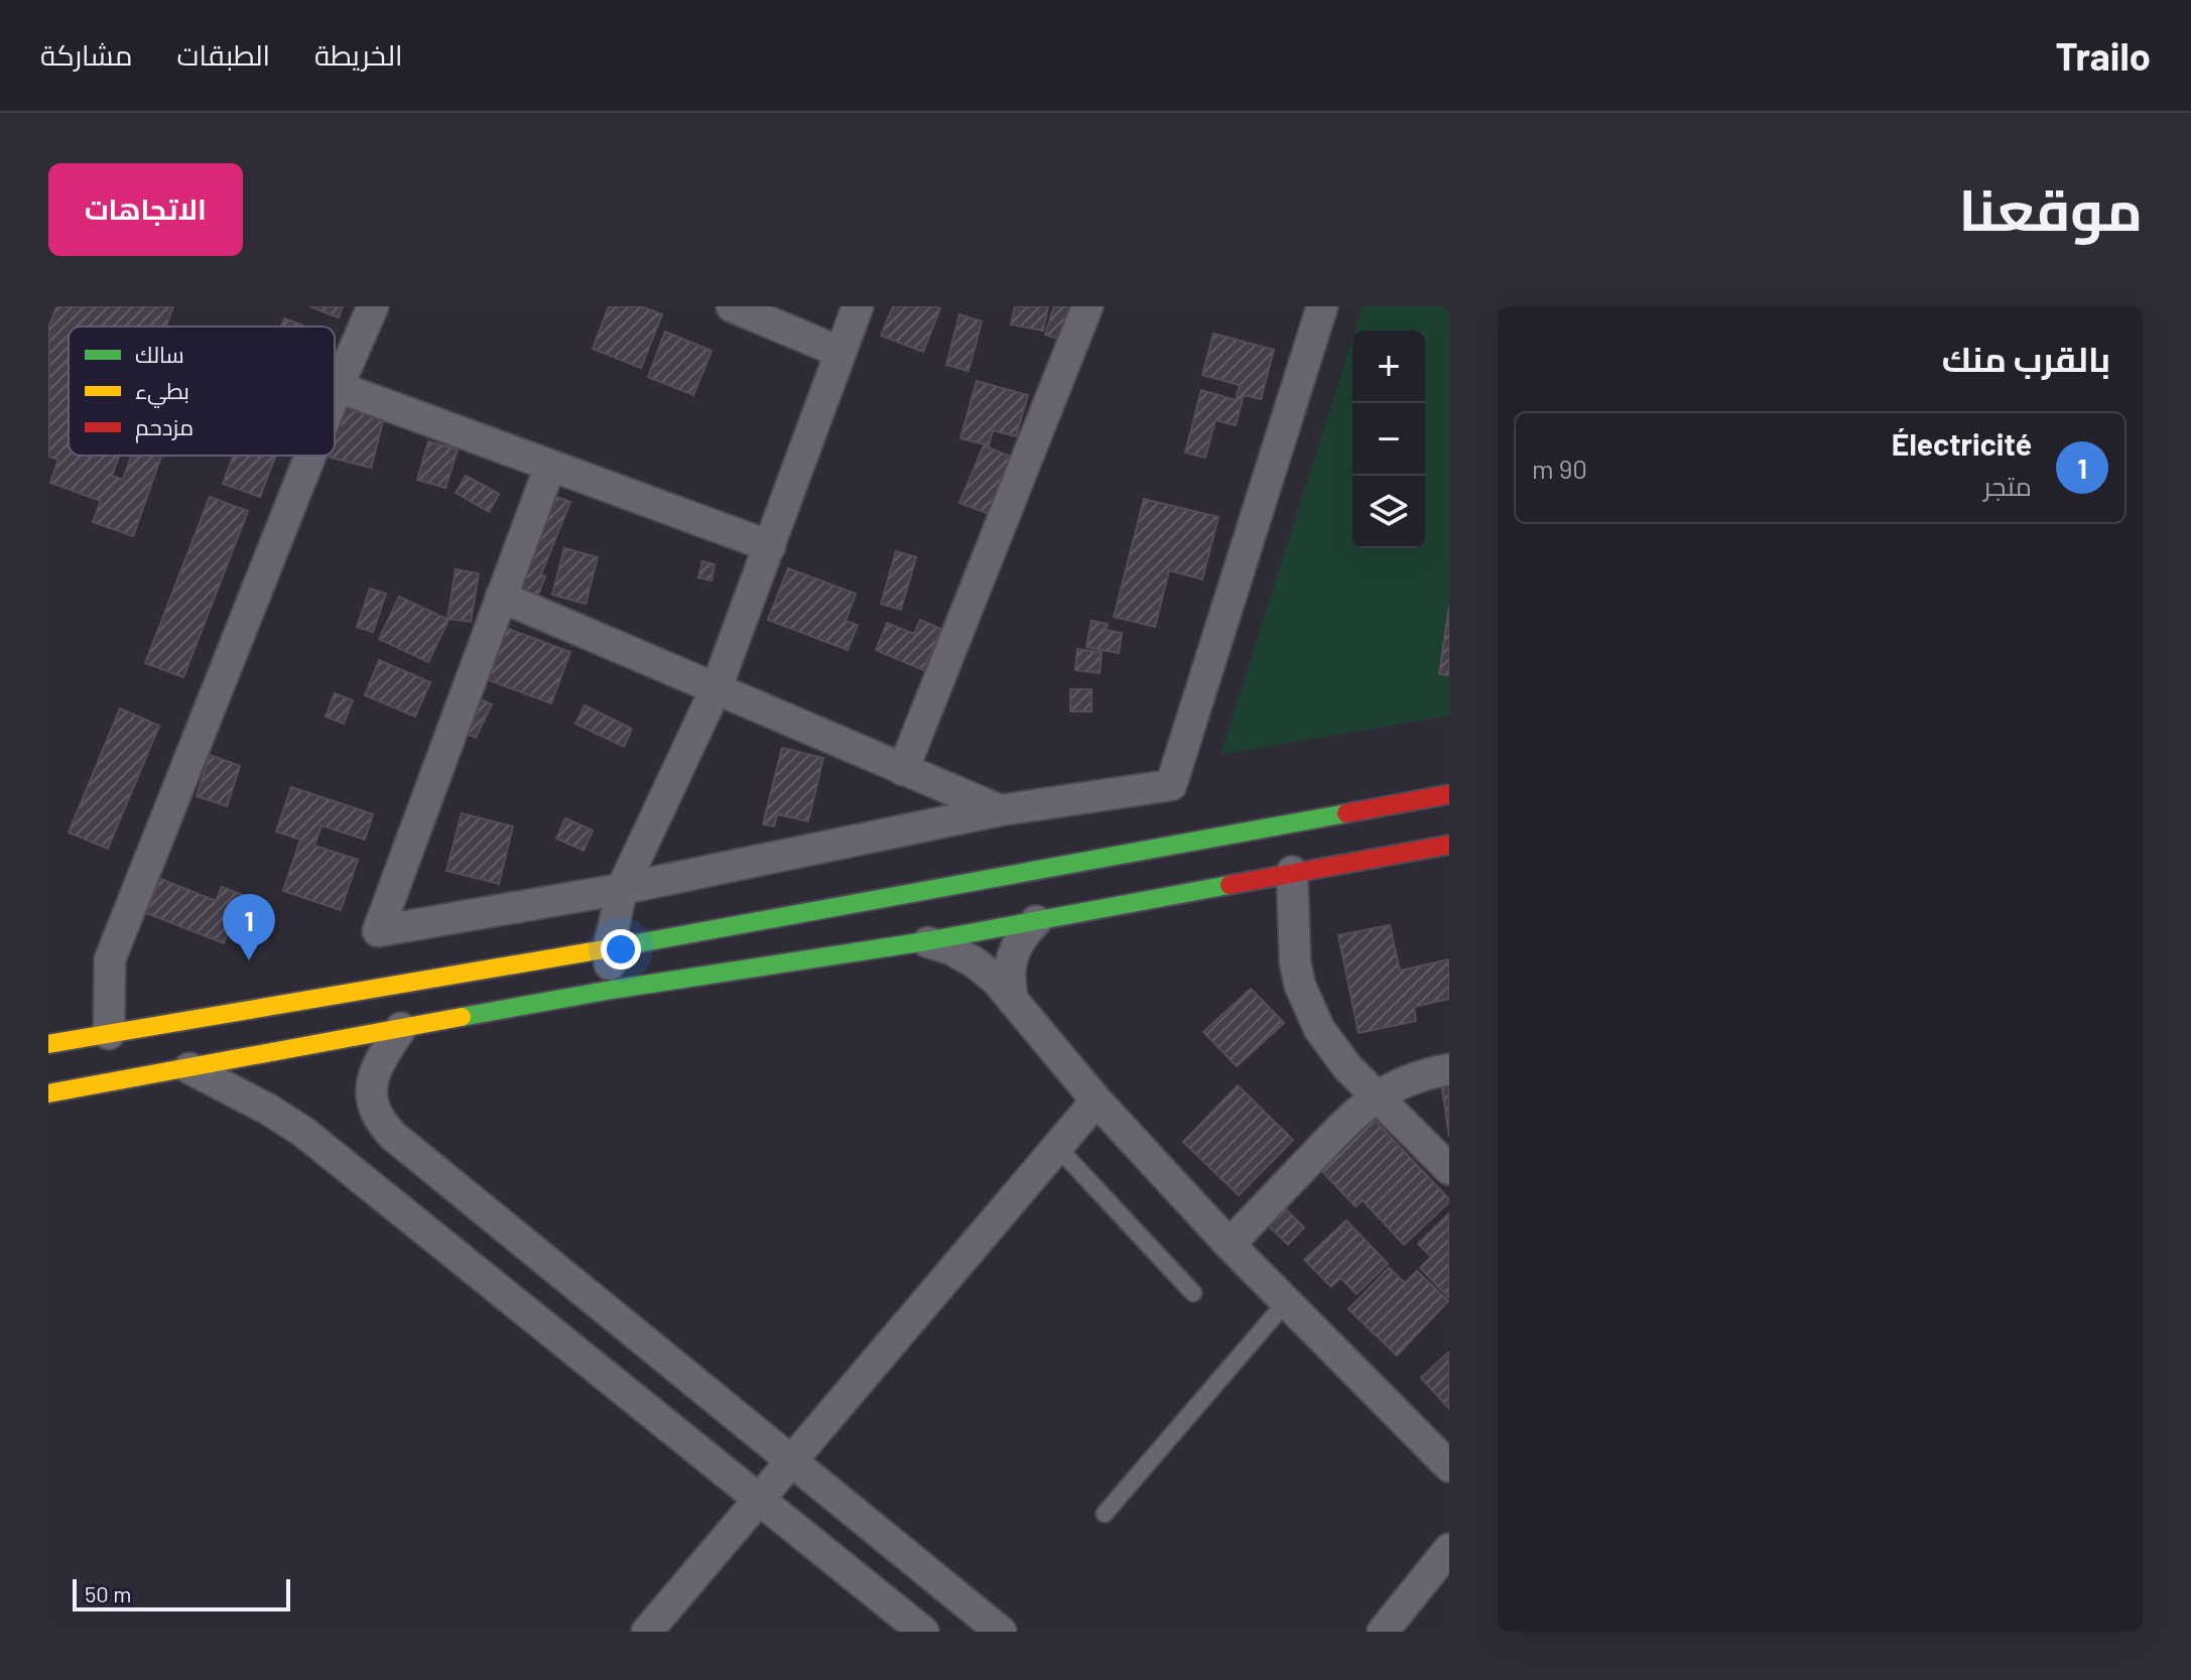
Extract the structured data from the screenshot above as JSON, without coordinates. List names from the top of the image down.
{
  "legend": ["سالك", "بطيء", "مزدحم"],
  "scale_bar": "50 m",
  "page": {
    "header": "Trailo",
    "nav": ["الخريطة", "الطبقات", "مشاركة"],
    "title": "موقعنا",
    "buttons": "الاتجاهات",
    "heading": "بالقرب منك",
    "map_buttons": ["+", "−"],
    "list": [
      {
        "mark": "1",
        "name": "Électricité",
        "note": "متجر",
        "value": "90 m"
      }
    ],
    "pins": "1",
    "scale": "50 m"
  }
}
